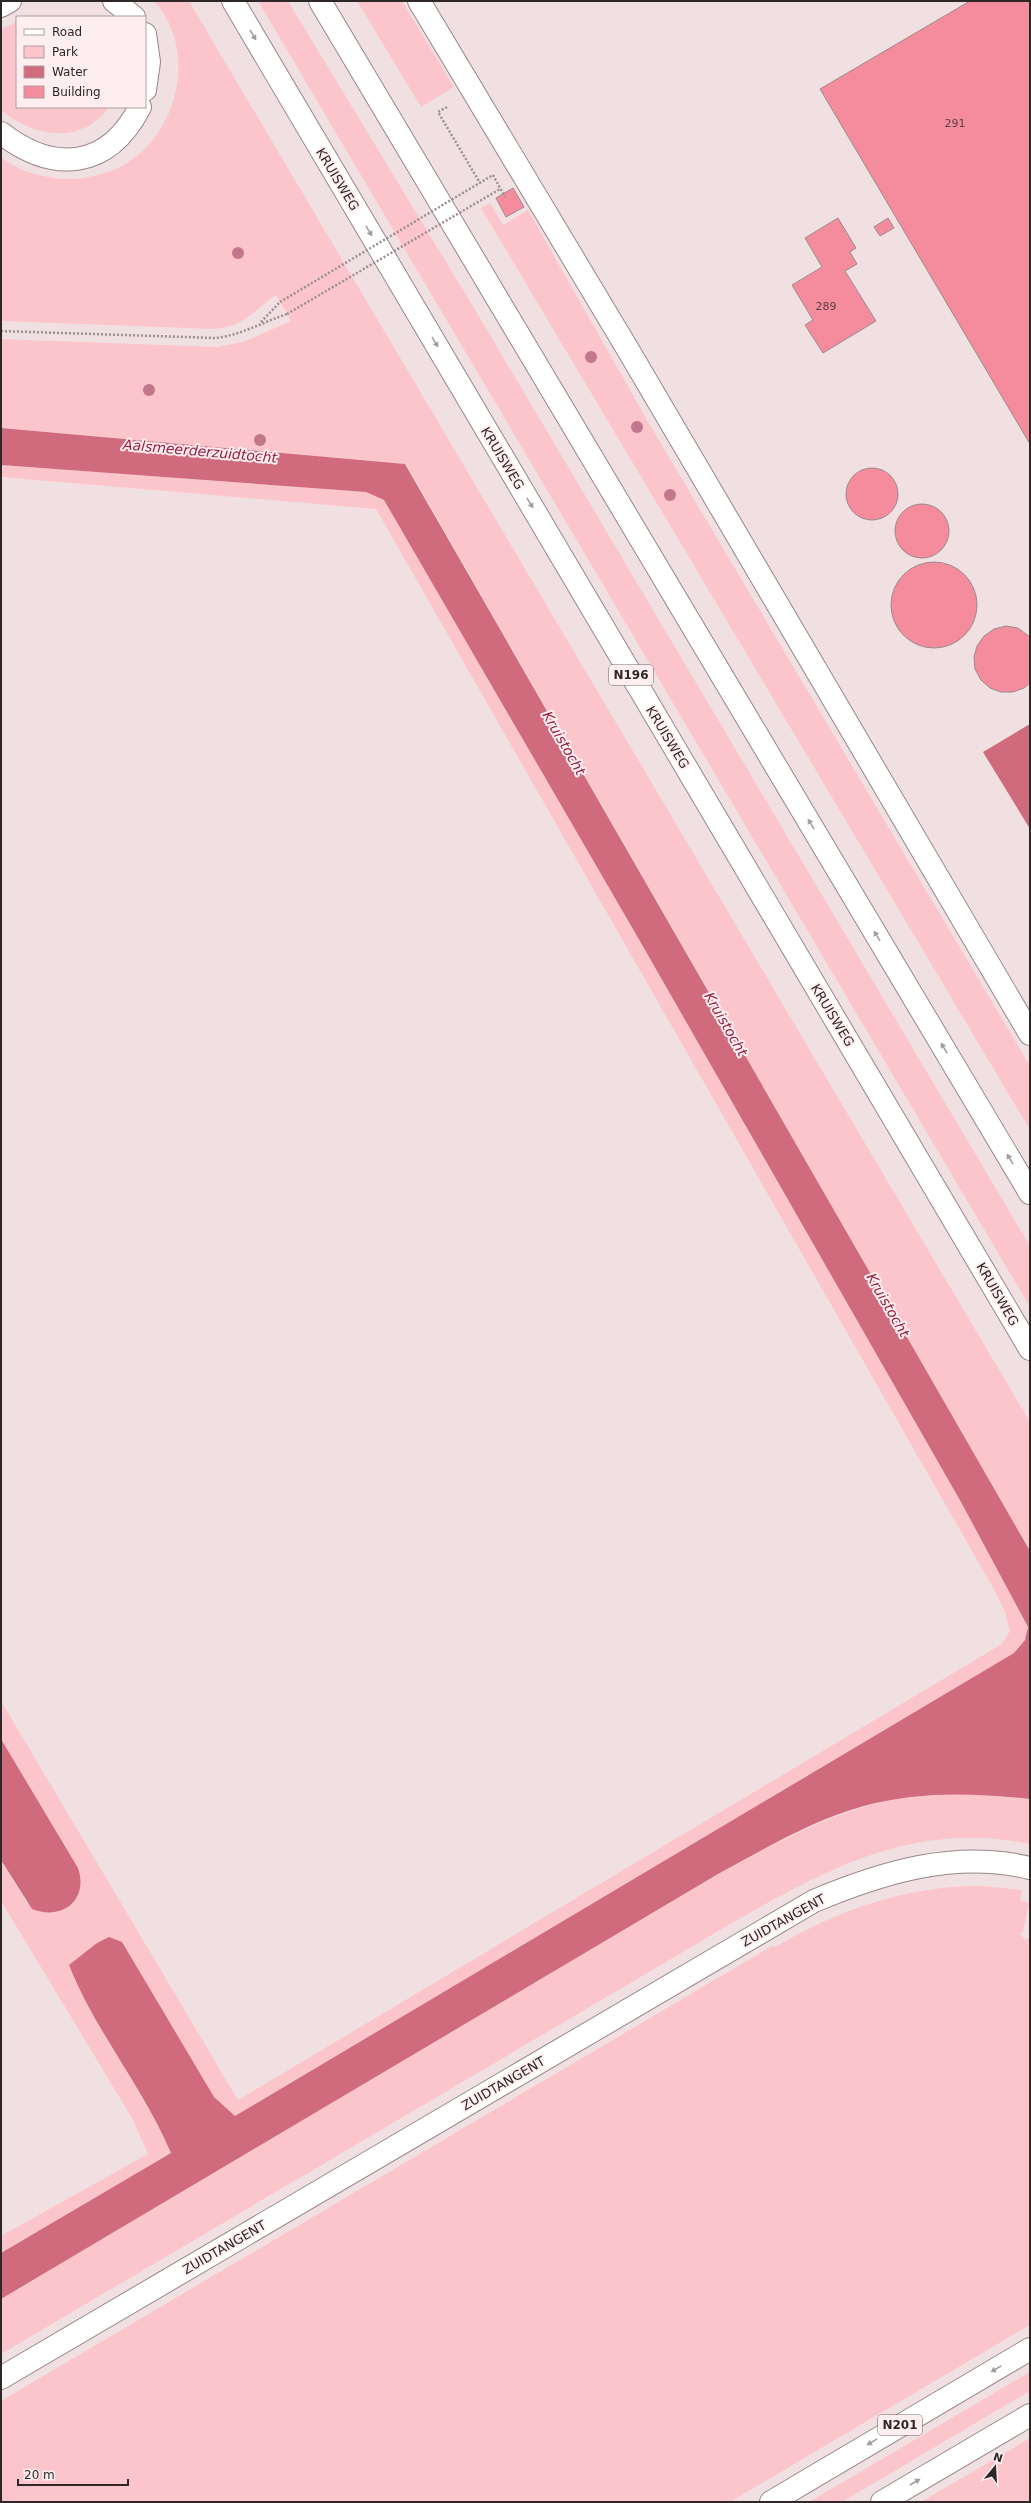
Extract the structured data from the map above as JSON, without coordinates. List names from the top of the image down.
{
  "streets": {
    "main road": [
      "KRUISWEG",
      "N196",
      "ZUIDTANGENT",
      "N201"
    ]
  },
  "water": ["Aalsmeerderzuidtocht", "Kruistocht"],
  "house_numbers": ["291", "289"],
  "legend": [
    "Road",
    "Park",
    "Water",
    "Building"
  ],
  "scale_bar": "20 m",
  "north": "top"
}
